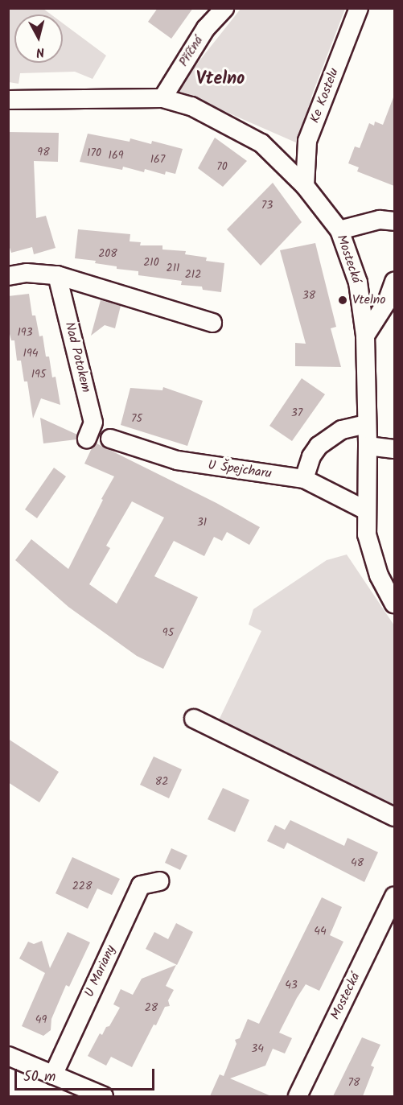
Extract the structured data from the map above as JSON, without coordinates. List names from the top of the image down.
{
  "streets": {
    "street": [
      "Příčná",
      "Ke Kostelu",
      "Mostecká",
      "Nad Potokem",
      "U Špejcharu",
      "U Mariany"
    ]
  },
  "crossings": [
    ["Příčná", "Mostecká"],
    ["Ke Kostelu", "Mostecká"],
    ["Mostecká", "U Špejcharu"]
  ],
  "districts": ["Vtelno"],
  "places": ["Vtelno"],
  "house_numbers": [
    "98",
    "170",
    "169",
    "167",
    "70",
    "73",
    "208",
    "210",
    "211",
    "212",
    "38",
    "193",
    "194",
    "195",
    "37",
    "75",
    "31",
    "95",
    "82",
    "48",
    "228",
    "44",
    "43",
    "28",
    "49",
    "34",
    "78"
  ],
  "scale_bar": "50 m",
  "north": "bottom"
}
